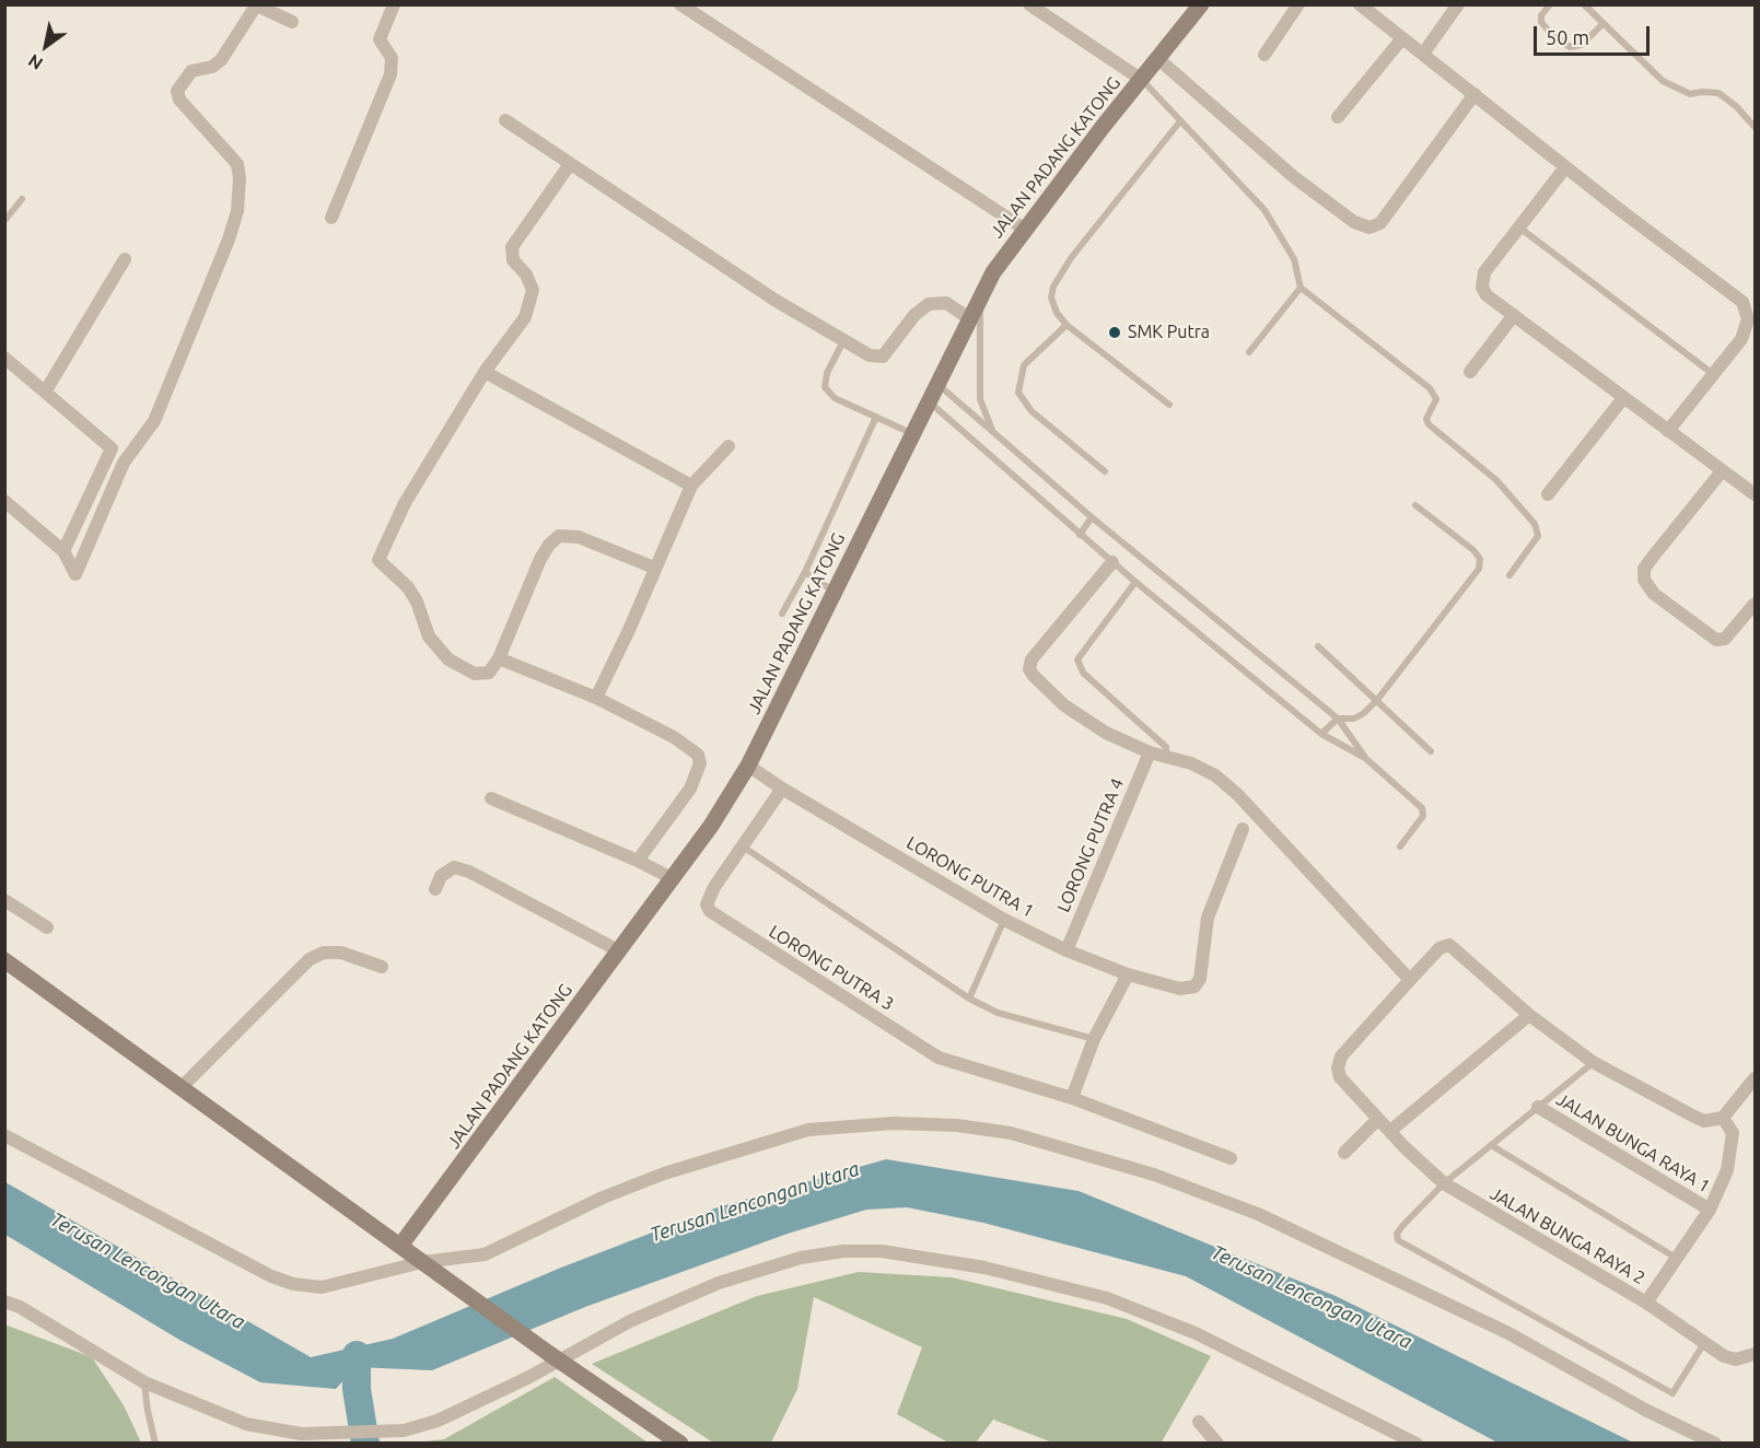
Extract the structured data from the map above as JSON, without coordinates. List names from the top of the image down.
{
  "streets": {
    "street": [
      "JALAN PADANG KATONG",
      "LORONG PUTRA 4",
      "LORONG PUTRA 1",
      "LORONG PUTRA 3",
      "JALAN BUNGA RAYA 1",
      "JALAN BUNGA RAYA 2"
    ]
  },
  "crossings": [
    ["JALAN PADANG KATONG", "LORONG PUTRA 1"],
    ["LORONG PUTRA 4", "LORONG PUTRA 1"],
    ["LORONG PUTRA 1", "LORONG PUTRA 3"]
  ],
  "water": ["Terusan Lencongan Utara"],
  "places": ["SMK Putra"],
  "scale_bar": "50 m",
  "north": "bottom left"
}
